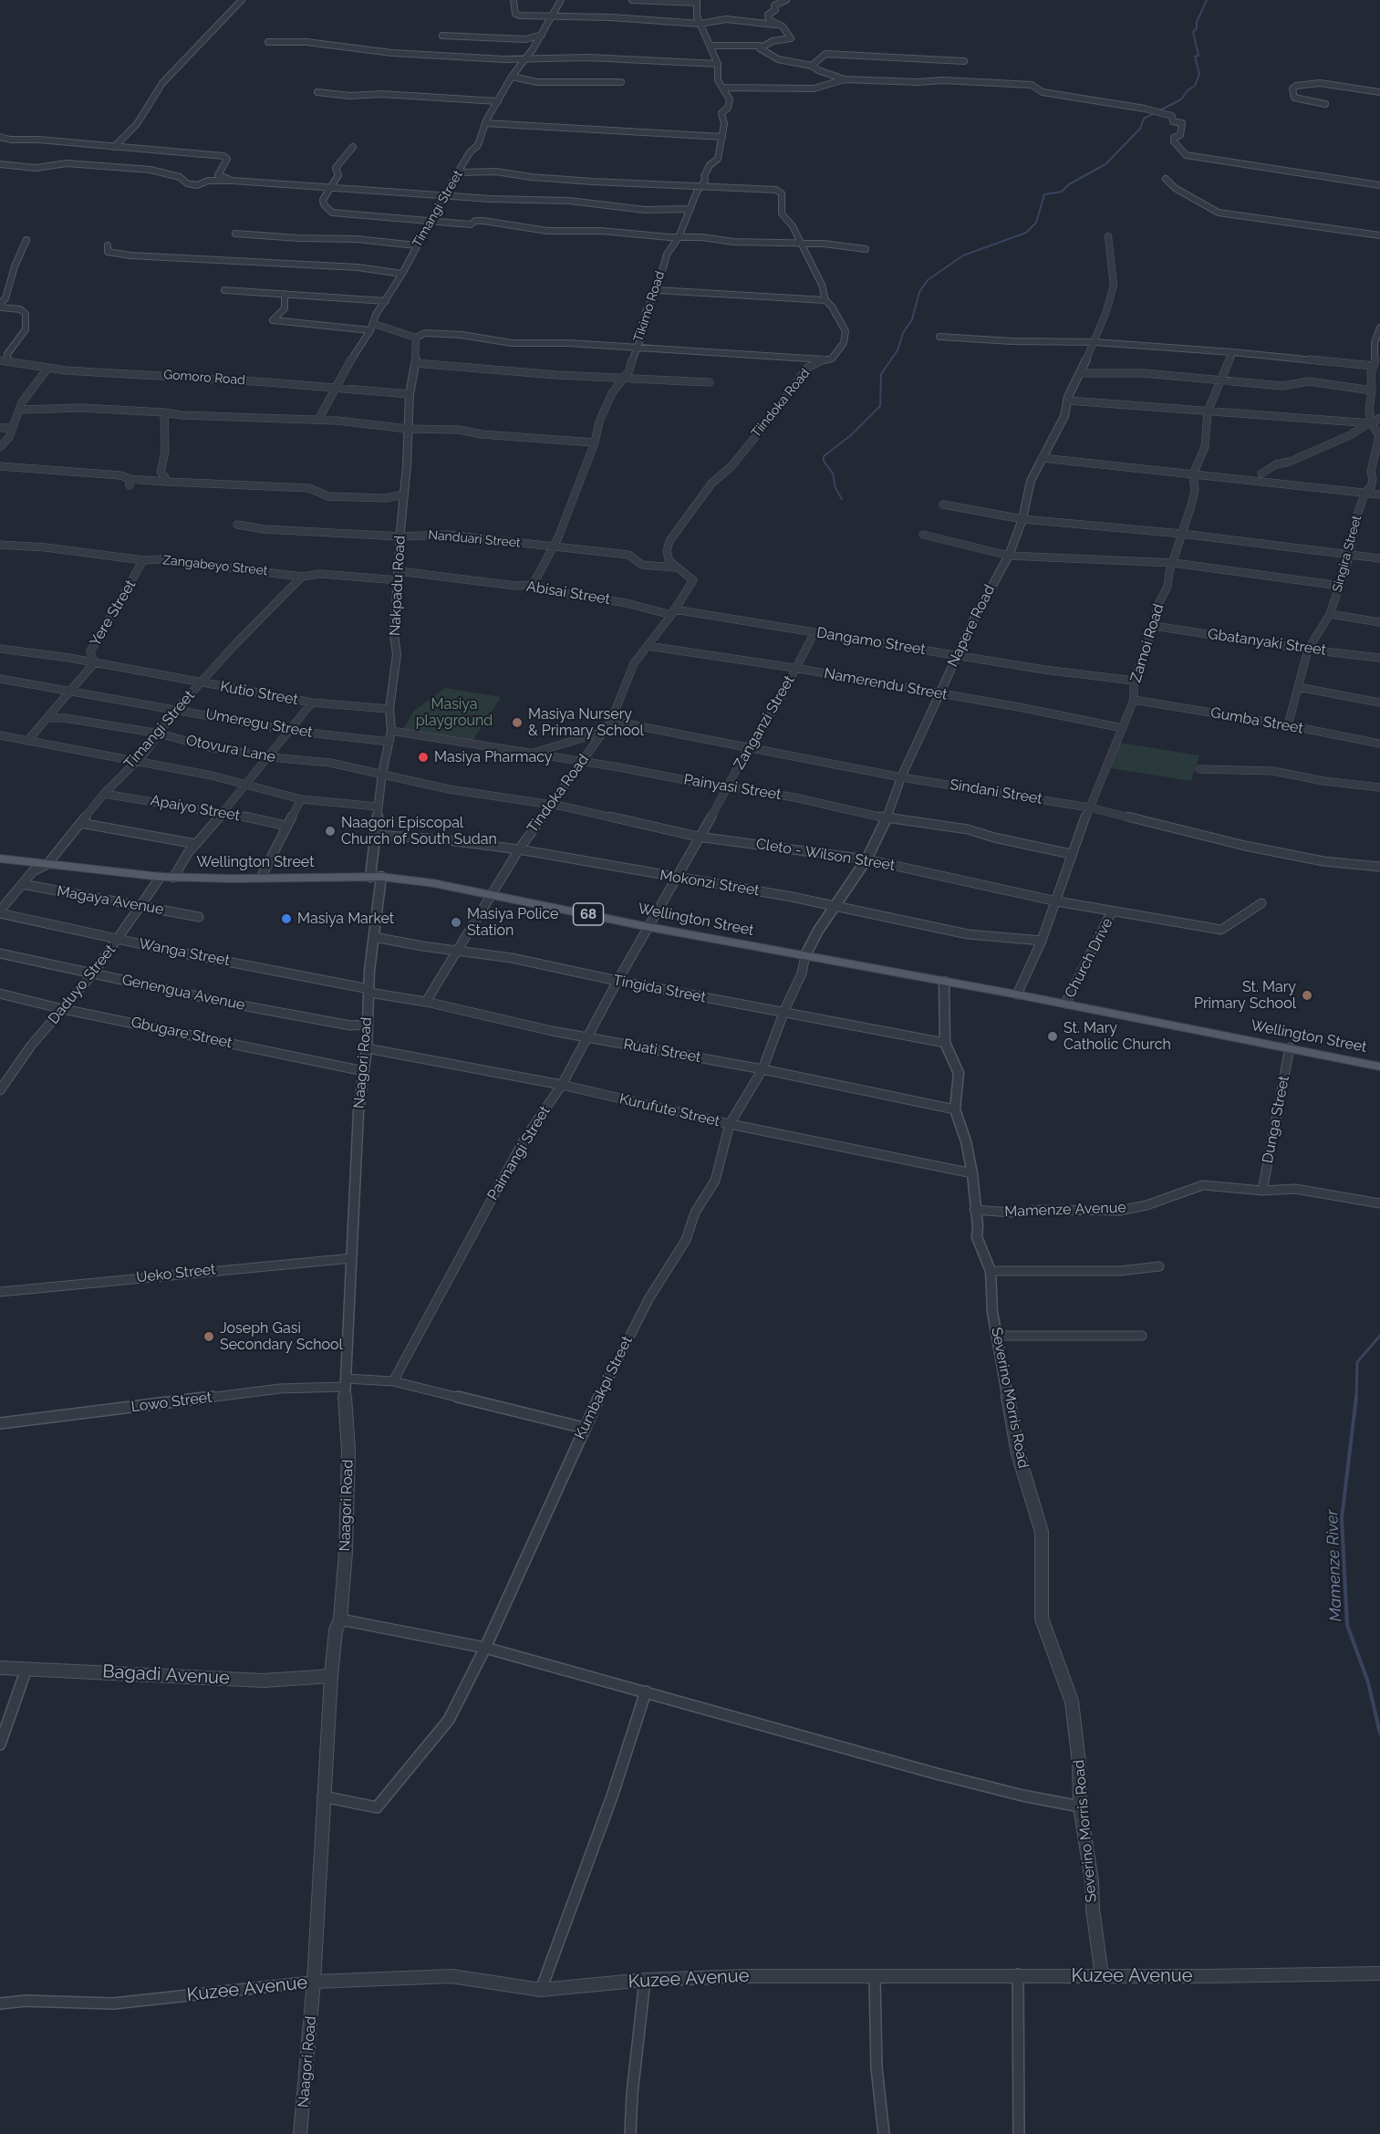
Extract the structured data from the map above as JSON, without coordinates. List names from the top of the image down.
{
  "streets": {
    "main road": ["Wellington Street", "68"],
    "street": [
      "Timangi Street",
      "Tikimo Road",
      "Gomoro Road",
      "Tiindoka Road",
      "Nanduari Street",
      "Singira Street",
      "Zangabeyo Street",
      "Nakpadu Road",
      "Abisai Street",
      "Yere Street",
      "Napere Road",
      "Dangamo Street",
      "Gbatanyaki Street",
      "Zamoi Road",
      "Namerendu Street",
      "Kutio Street",
      "Gumba Street",
      "Zanganzi Street",
      "Umeregu Street",
      "Otovura Lane",
      "Painyasi Street",
      "Sindani Street",
      "Tindoka Road",
      "Apaiyo Street",
      "Cleto - Wilson Street",
      "Mokonzi Street",
      "Magaya Avenue",
      "Wanga Street",
      "Church Drive",
      "Daduyo Street",
      "Tingida Street",
      "Genengua Avenue",
      "Gbugare Street",
      "Ruati Street",
      "Naagori Road",
      "Kurufute Street",
      "Dunga Street",
      "Paimangi Street",
      "Mamenze Avenue",
      "Ueko Street",
      "Kumbakpi Street",
      "Severino Morris Road",
      "Lowo Street",
      "Bagadi Avenue",
      "Kuzee Avenue"
    ]
  },
  "crossings": [
    ["Timangi Street", "Gomoro Road"],
    ["Timangi Street", "Zangabeyo Street"],
    ["Timangi Street", "Kutio Street"],
    ["Timangi Street", "Umeregu Street"],
    ["Timangi Street", "Otovura Lane"],
    ["Timangi Street", "Apaiyo Street"],
    ["Timangi Street", "Wellington Street"],
    ["Timangi Street", "Magaya Avenue"],
    ["Timangi Street", "Wanga Street"],
    ["Tikimo Road", "Tiindoka Road"],
    ["Tikimo Road", "Nanduari Street"],
    ["Tikimo Road", "Abisai Street"],
    ["Gomoro Road", "Nakpadu Road"],
    ["Tiindoka Road", "Nanduari Street"],
    ["Tiindoka Road", "Abisai Street"],
    ["Tiindoka Road", "Dangamo Street"],
    ["Tiindoka Road", "Tindoka Road"],
    ["Nanduari Street", "Nakpadu Road"],
    ["Singira Street", "Gbatanyaki Street"],
    ["Singira Street", "Gumba Street"],
    ["Zangabeyo Street", "Nakpadu Road"],
    ["Zangabeyo Street", "Yere Street"],
    ["Nakpadu Road", "Abisai Street"],
    ["Nakpadu Road", "Kutio Street"],
    ["Nakpadu Road", "Umeregu Street"],
    ["Nakpadu Road", "Otovura Lane"],
    ["Nakpadu Road", "Painyasi Street"],
    ["Nakpadu Road", "Cleto - Wilson Street"],
    ["Nakpadu Road", "Wellington Street"],
    ["Nakpadu Road", "Mokonzi Street"],
    ["Nakpadu Road", "Naagori Road"],
    ["Abisai Street", "Dangamo Street"],
    ["Abisai Street", "Tindoka Road"],
    ["Yere Street", "Kutio Street"],
    ["Yere Street", "Umeregu Street"],
    ["Yere Street", "Otovura Lane"],
    ["Napere Road", "Dangamo Street"],
    ["Napere Road", "Namerendu Street"],
    ["Napere Road", "Painyasi Street"],
    ["Napere Road", "Sindani Street"],
    ["Napere Road", "Cleto - Wilson Street"],
    ["Napere Road", "Wellington Street"],
    ["Napere Road", "Mokonzi Street"],
    ["Napere Road", "Kumbakpi Street"],
    ["Dangamo Street", "Zamoi Road"],
    ["Dangamo Street", "Zanganzi Street"],
    ["Dangamo Street", "Tindoka Road"],
    ["Gbatanyaki Street", "Zamoi Road"],
    ["Zamoi Road", "Namerendu Street"],
    ["Zamoi Road", "Gumba Street"],
    ["Zamoi Road", "Painyasi Street"],
    ["Zamoi Road", "Sindani Street"],
    ["Zamoi Road", "Cleto - Wilson Street"],
    ["Zamoi Road", "Wellington Street"],
    ["Zamoi Road", "Mokonzi Street"],
    ["Namerendu Street", "Zanganzi Street"],
    ["Namerendu Street", "Tindoka Road"],
    ["Zanganzi Street", "Painyasi Street"],
    ["Zanganzi Street", "Sindani Street"],
    ["Zanganzi Street", "Cleto - Wilson Street"],
    ["Zanganzi Street", "Wellington Street"],
    ["Zanganzi Street", "Mokonzi Street"],
    ["Zanganzi Street", "Paimangi Street"],
    ["Otovura Lane", "Cleto - Wilson Street"],
    ["Painyasi Street", "Tindoka Road"],
    ["Sindani Street", "Tindoka Road"],
    ["Tindoka Road", "Cleto - Wilson Street"],
    ["Tindoka Road", "Wellington Street"],
    ["Tindoka Road", "Mokonzi Street"],
    ["Tindoka Road", "Tingida Street"],
    ["Tindoka Road", "Ruati Street"],
    ["Cleto - Wilson Street", "Church Drive"],
    ["Wellington Street", "Church Drive"],
    ["Wellington Street", "Daduyo Street"],
    ["Wellington Street", "Naagori Road"],
    ["Wellington Street", "Dunga Street"],
    ["Wellington Street", "Paimangi Street"],
    ["Wellington Street", "Kumbakpi Street"],
    ["Wellington Street", "Severino Morris Road"],
    ["Magaya Avenue", "Daduyo Street"],
    ["Wanga Street", "Daduyo Street"],
    ["Wanga Street", "Ruati Street"],
    ["Wanga Street", "Naagori Road"],
    ["Daduyo Street", "Genengua Avenue"],
    ["Daduyo Street", "Gbugare Street"],
    ["Tingida Street", "Naagori Road"],
    ["Tingida Street", "Paimangi Street"],
    ["Tingida Street", "Kumbakpi Street"],
    ["Tingida Street", "Severino Morris Road"],
    ["Genengua Avenue", "Naagori Road"],
    ["Gbugare Street", "Naagori Road"],
    ["Ruati Street", "Naagori Road"],
    ["Ruati Street", "Paimangi Street"],
    ["Ruati Street", "Kumbakpi Street"],
    ["Ruati Street", "Severino Morris Road"],
    ["Naagori Road", "Kurufute Street"],
    ["Naagori Road", "Ueko Street"],
    ["Naagori Road", "Kumbakpi Street"],
    ["Naagori Road", "Lowo Street"],
    ["Naagori Road", "Bagadi Avenue"],
    ["Naagori Road", "Kuzee Avenue"],
    ["Kurufute Street", "Paimangi Street"],
    ["Kurufute Street", "Kumbakpi Street"],
    ["Kurufute Street", "Severino Morris Road"],
    ["Dunga Street", "Mamenze Avenue"],
    ["Paimangi Street", "Lowo Street"],
    ["Mamenze Avenue", "Severino Morris Road"],
    ["Kumbakpi Street", "Lowo Street"],
    ["Severino Morris Road", "Kuzee Avenue"]
  ],
  "water": ["Mamenze River"],
  "parks": ["Masiya playground"],
  "places": [
    "Masiya Nursery & Primary School",
    "Masiya Pharmacy",
    "Naagori Episcopal Church of South Sudan",
    "Masiya Market",
    "Masiya Police Station",
    "St. Mary Primary School",
    "St. Mary Catholic Church",
    "Joseph Gasi Secondary School"
  ]
}
